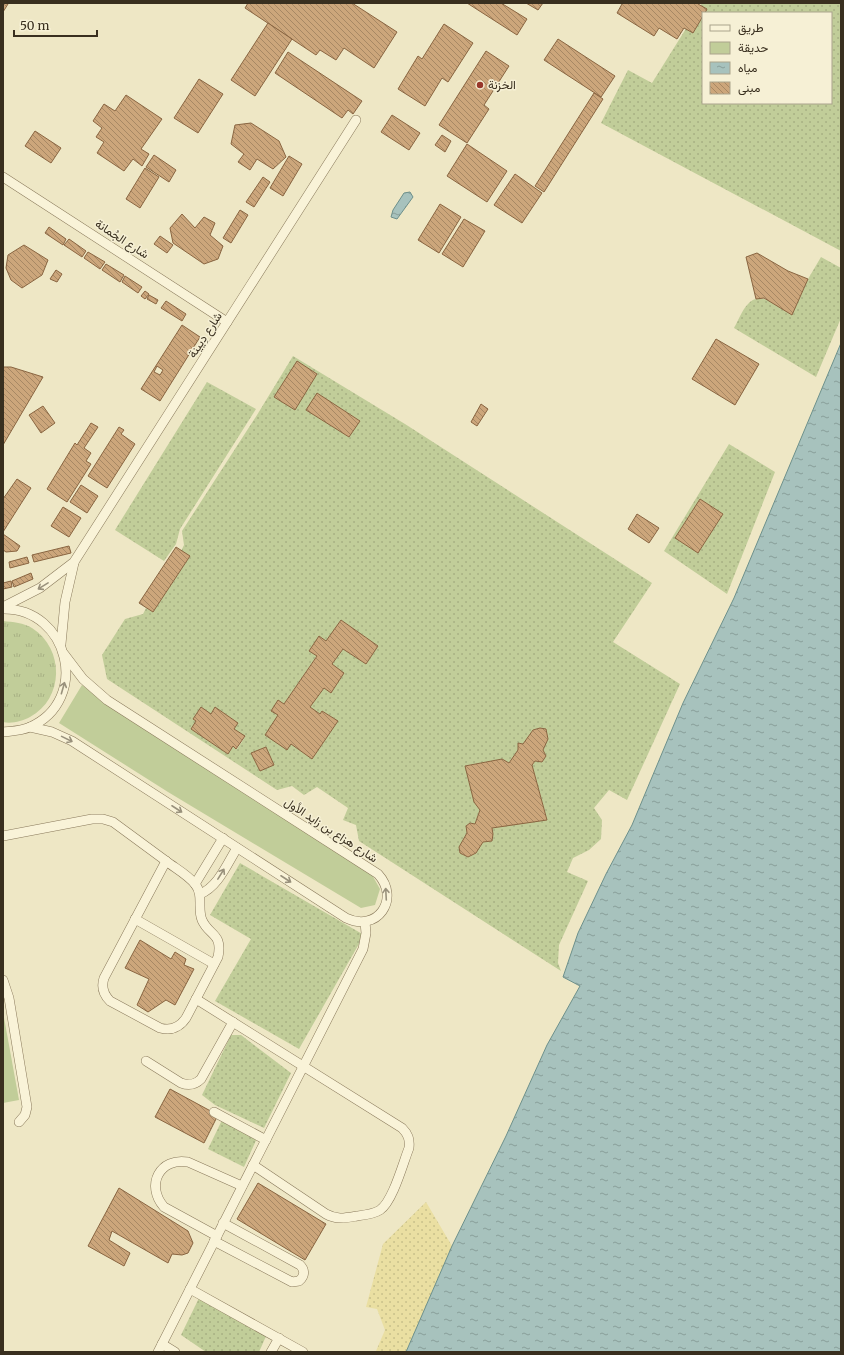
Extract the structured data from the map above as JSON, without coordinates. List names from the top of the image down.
{
  "streets": {
    "street": ["شارع الجُمانة", "شارع دِيينة", "شارع هزاع بن زايد الأول"]
  },
  "crossings": [
    ["شارع الجُمانة", "شارع دِيينة"]
  ],
  "places": ["الخزنة"],
  "legend": [
    "طريق",
    "حديقة",
    "مياه",
    "مبنى"
  ],
  "scale_bar": "50 m"
}
